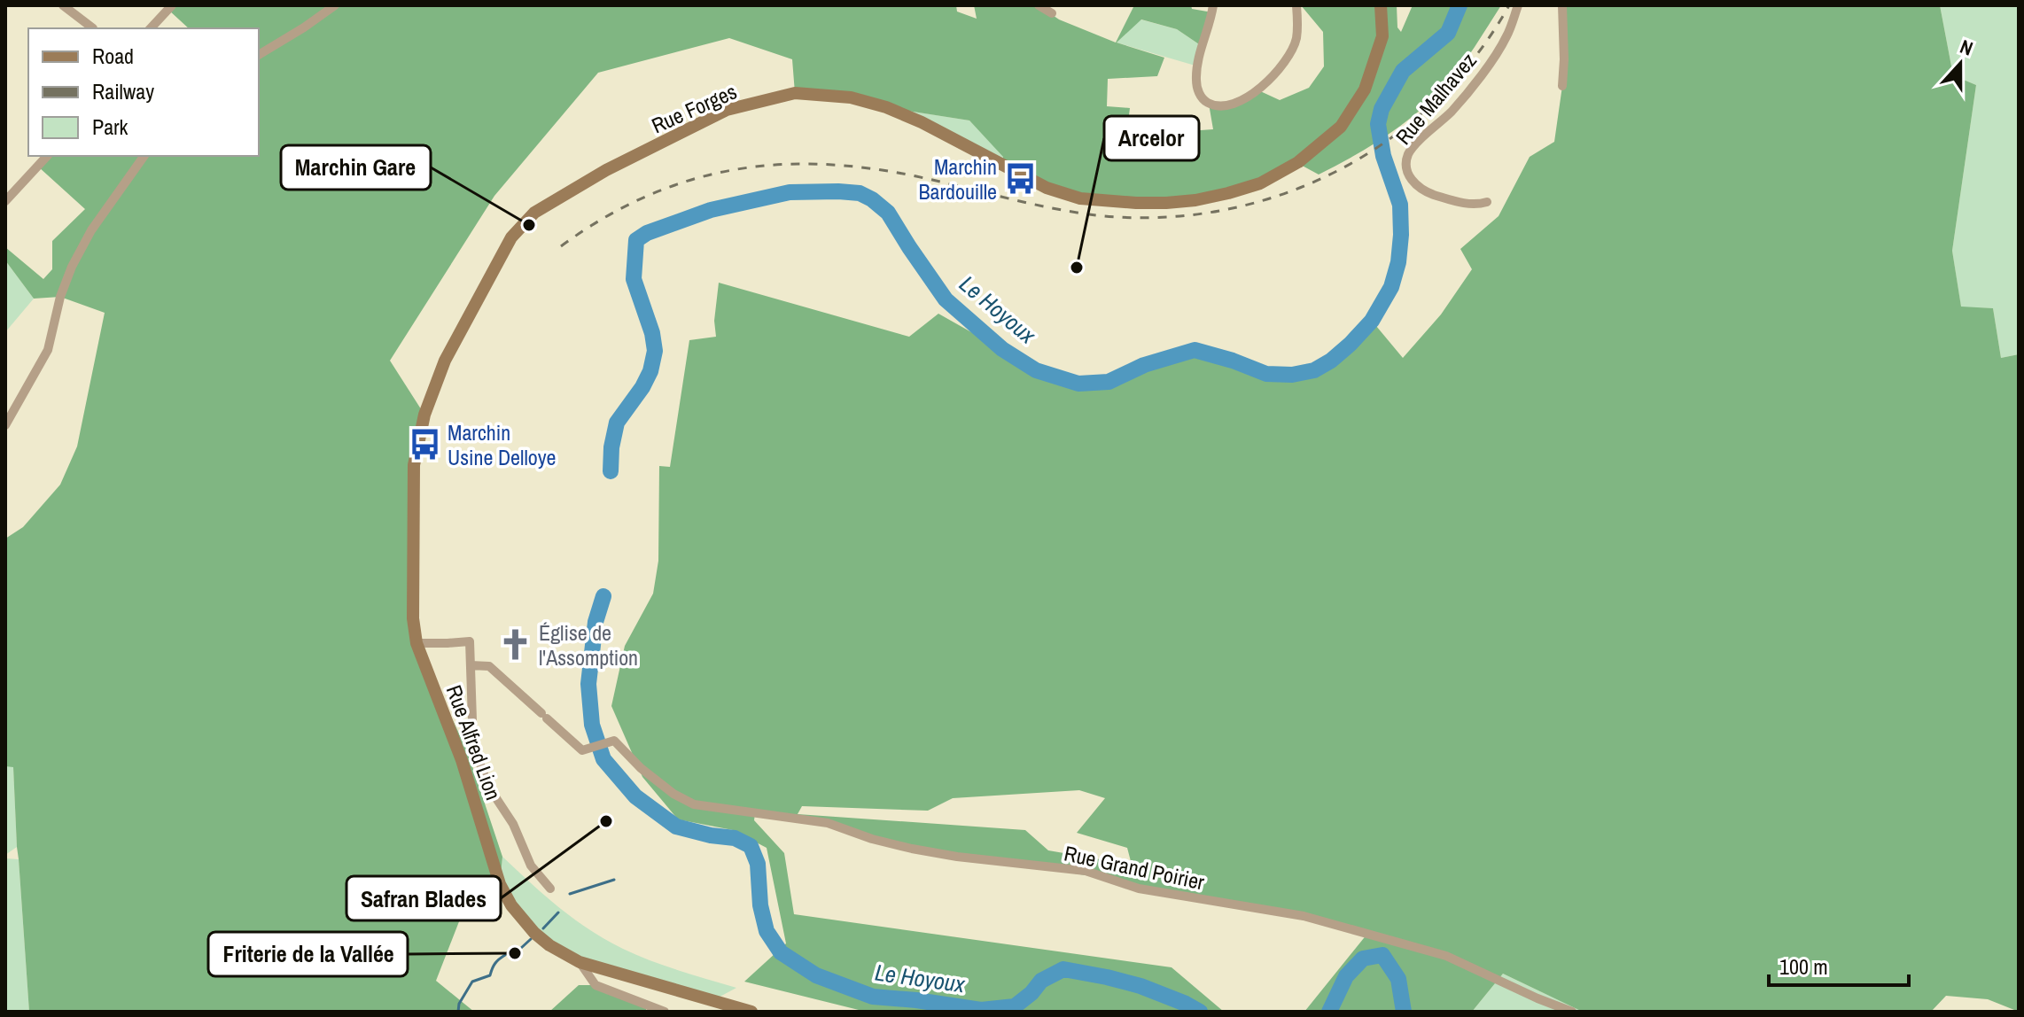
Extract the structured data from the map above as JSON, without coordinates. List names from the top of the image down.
{
  "streets": {
    "main road": ["Rue Forges", "Rue Alfred Lion"],
    "street": ["Rue Malhavez", "Rue Grand Poirier"]
  },
  "crossings": [
    ["Rue Forges", "Rue Alfred Lion"],
    ["Rue Alfred Lion", "Rue Grand Poirier"]
  ],
  "water": ["Le Hoyoux"],
  "places": {
    "bus stop": ["Marchin Bardouille", "Marchin Usine Delloye"],
    "other": [
      "Marchin Gare",
      "Arcelor",
      "Safran Blades",
      "Friterie de la Vallée"
    ],
    "church": ["Église de l'Assomption"]
  },
  "legend": ["Road", "Railway", "Park"],
  "scale_bar": "100 m",
  "north": "top"
}
